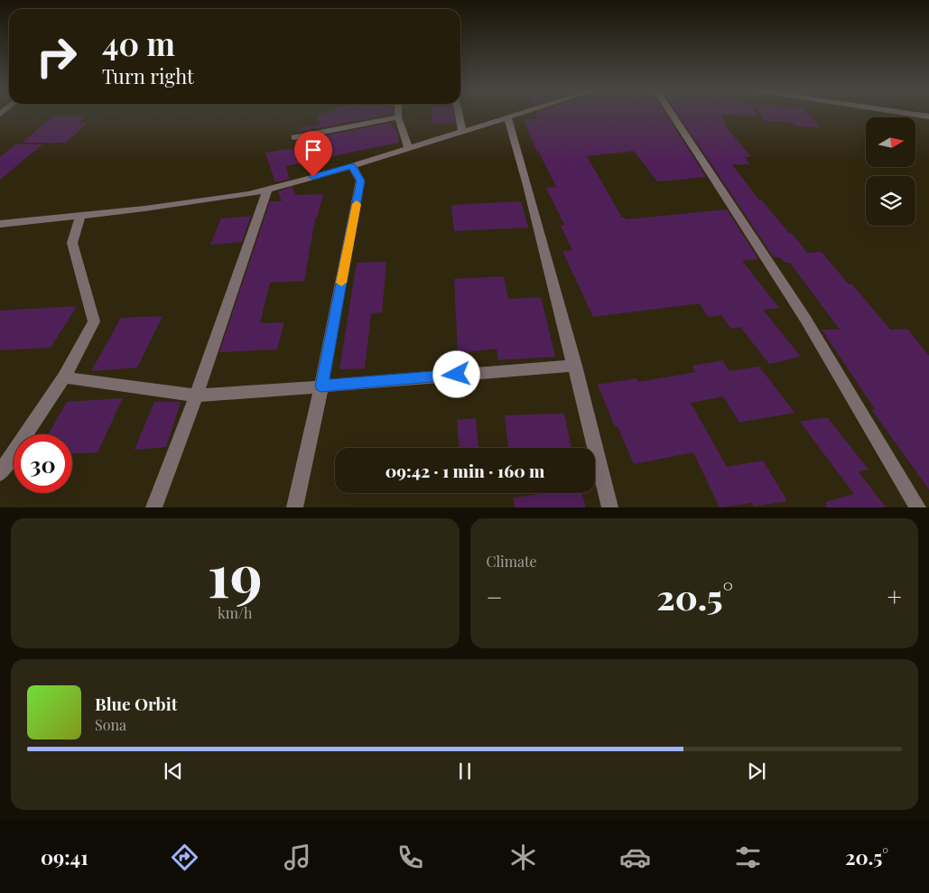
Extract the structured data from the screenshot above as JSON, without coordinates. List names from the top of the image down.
{
  "north": "right",
  "page": {
    "turn": ["40 m", "Turn right"],
    "limit": "30",
    "trip": "09:42 · 1 min · 160 m",
    "tile": [
      ["19", "km/h"],
      "Climate"
    ],
    "heat": ["−", "20.5°", "+"],
    "song": ["Blue Orbit", "Sona"],
    "tabs": ["09:41", "20.5°"]
  }
}
